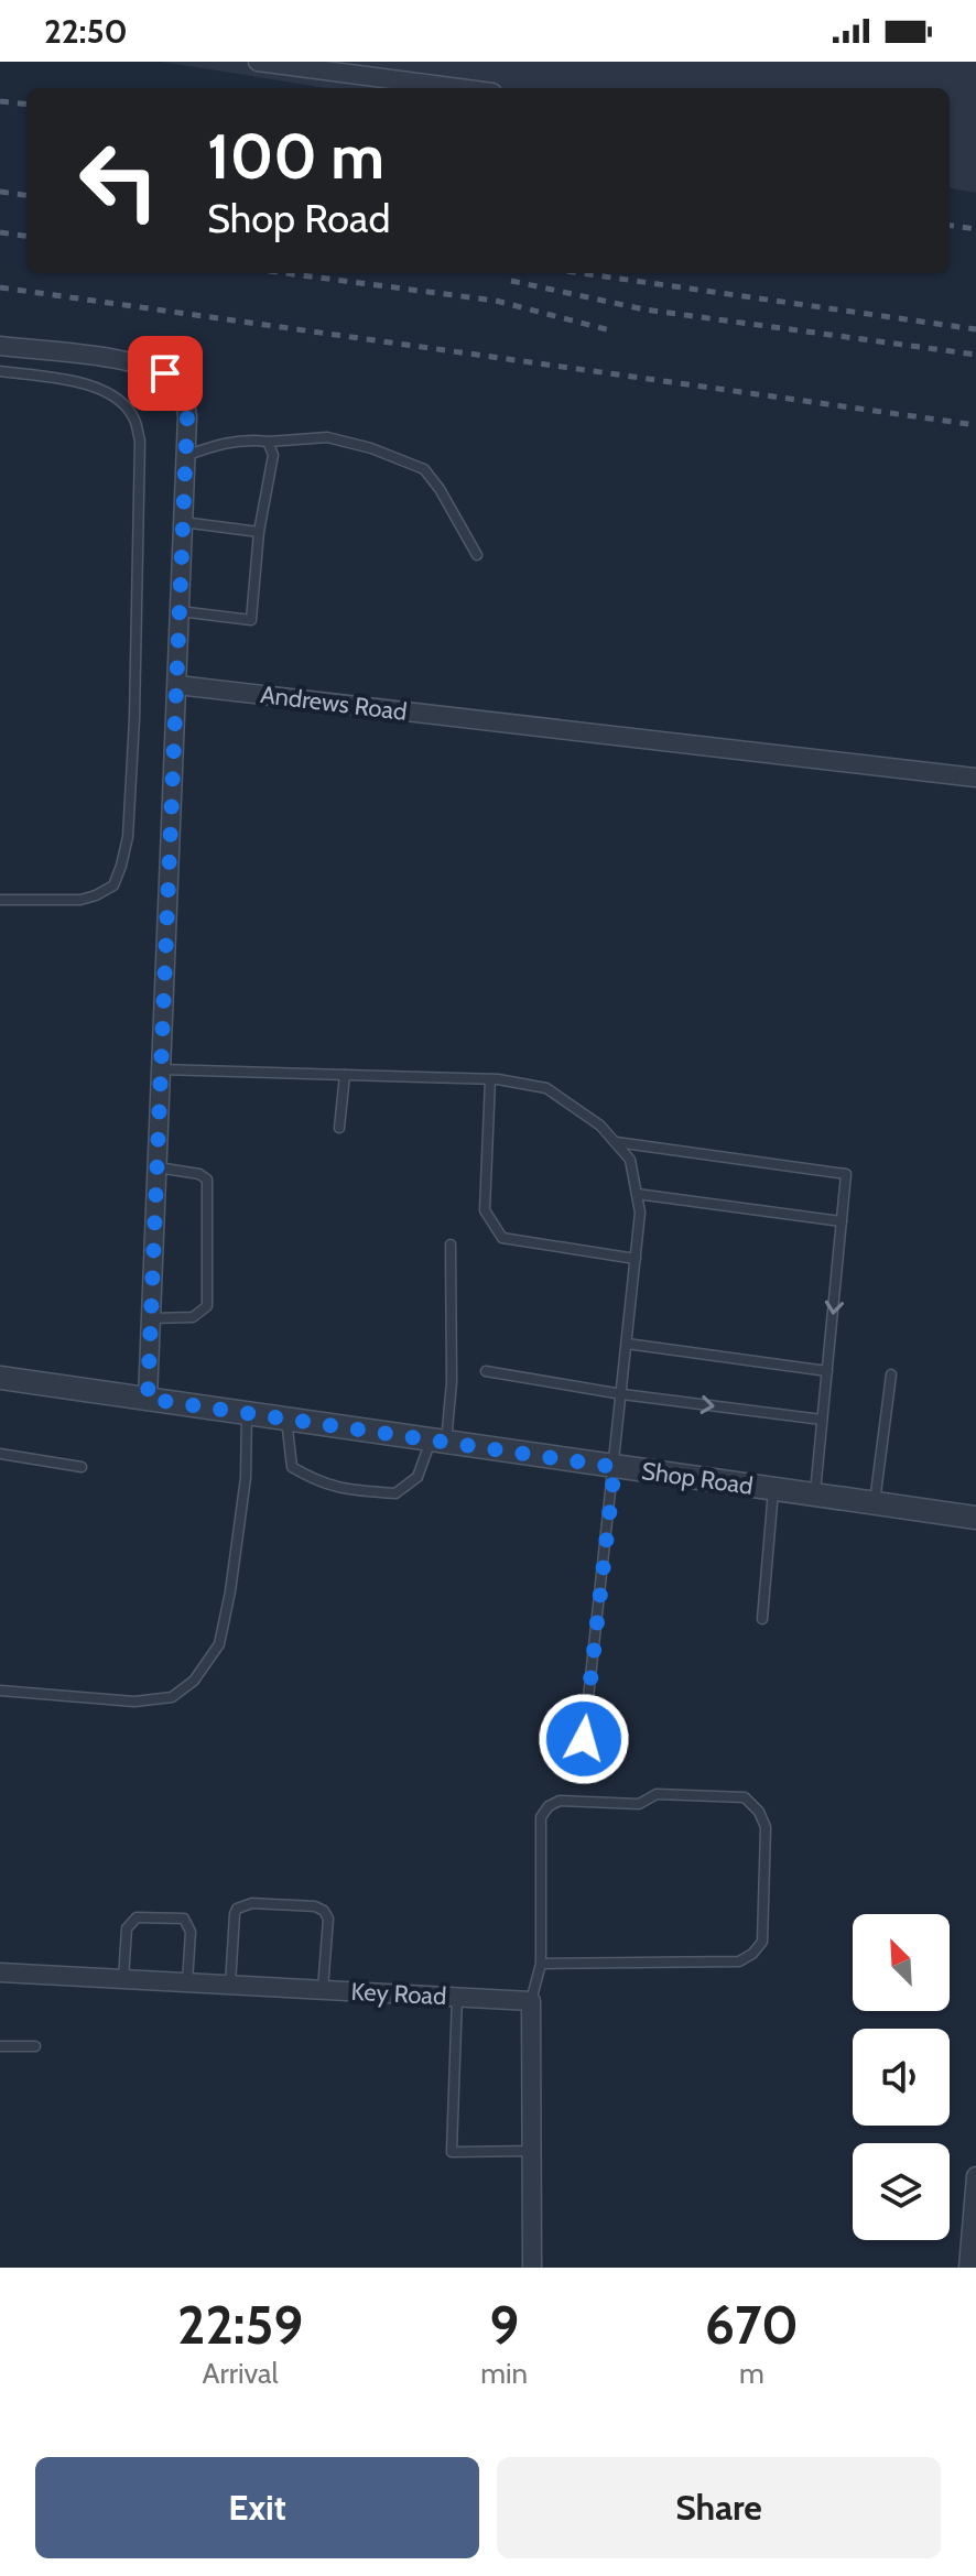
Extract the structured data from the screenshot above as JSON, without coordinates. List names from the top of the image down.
{
  "streets": {
    "street": ["Andrews Road", "Shop Road", "Key Road"]
  },
  "north": "top left",
  "page": {
    "status": "22:50",
    "turn": ["100 m", "Shop Road"],
    "eta": [
      "22:59",
      "Arrival",
      "9",
      "min",
      "670",
      "m"
    ],
    "buttons": ["Exit", "Share"]
  }
}
